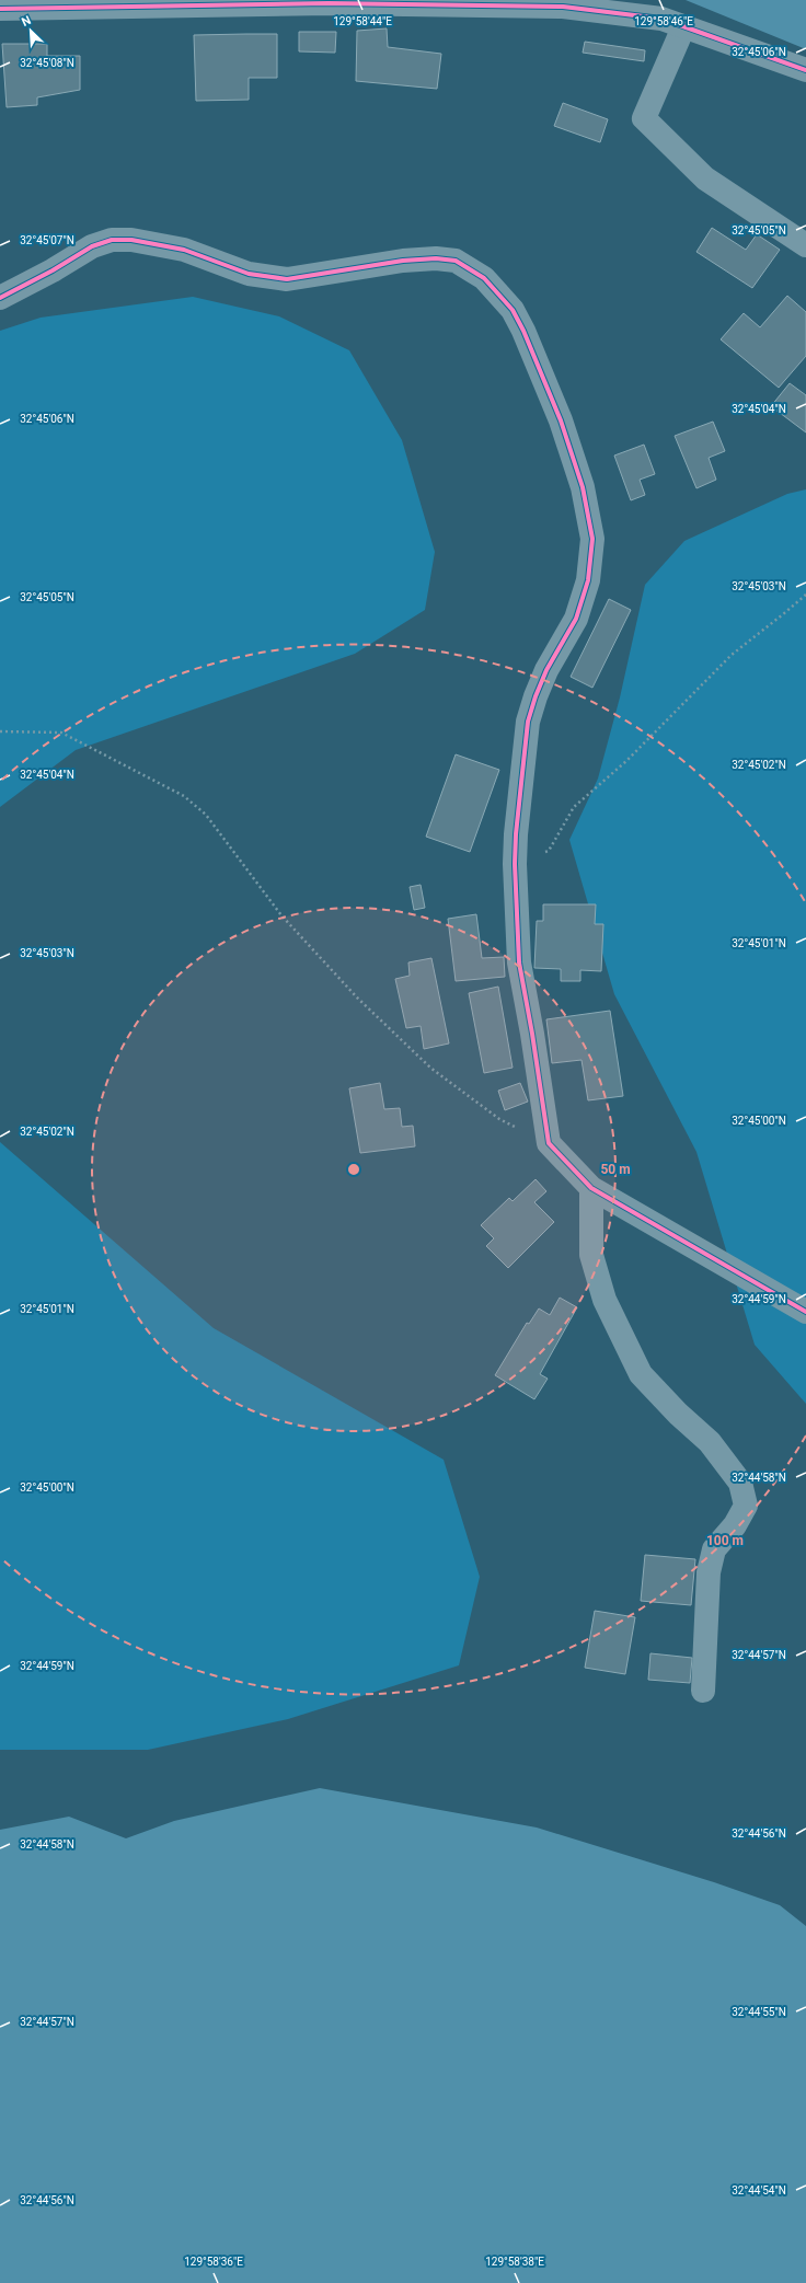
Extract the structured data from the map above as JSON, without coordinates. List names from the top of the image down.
{
  "north": "top left",
  "coordinates": [
    "129°58'44\"E",
    "129°58'46\"E",
    "32°45'06\"N",
    "32°45'08\"N",
    "32°45'05\"N",
    "32°45'07\"N",
    "32°45'04\"N",
    "32°45'03\"N",
    "32°45'02\"N",
    "32°45'01\"N",
    "32°45'00\"N",
    "32°44'59\"N",
    "32°44'58\"N",
    "32°44'57\"N",
    "32°44'56\"N",
    "32°44'55\"N",
    "32°44'54\"N",
    "129°58'36\"E",
    "129°58'38\"E"
  ],
  "rings": ["50 m", "100 m"]
}
